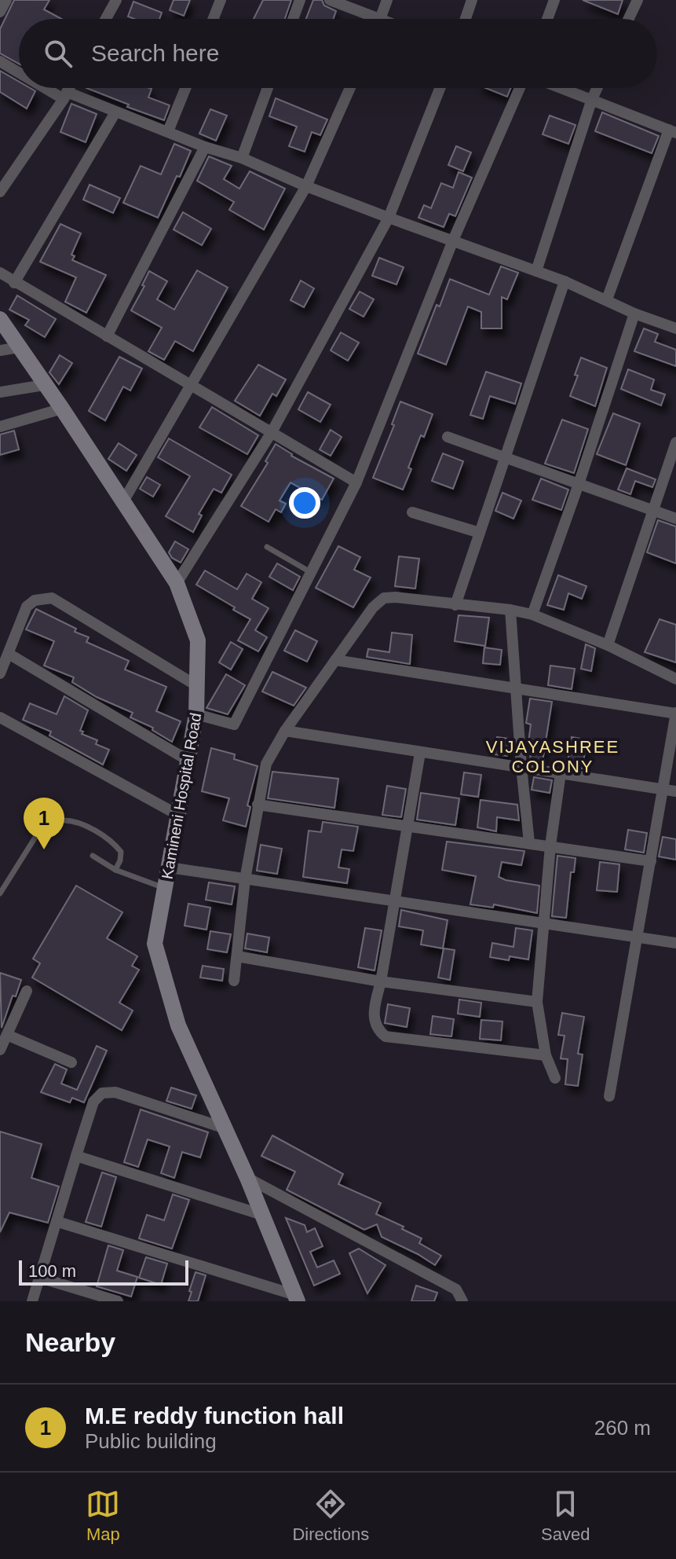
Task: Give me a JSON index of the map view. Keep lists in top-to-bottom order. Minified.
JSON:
{"streets":{"street":["Kamineni Hospital Road"]},"districts":["VIJAYASHREE COLONY"],"scale_bar":"100 m","page":{"search":"Search here","pins":"1","scale":"100 m","heading":"Nearby","list":[{"mark":"1","name":"M.E reddy function hall","note":"Public building","value":"260 m"}],"nav":["Map","Directions","Saved"]}}
